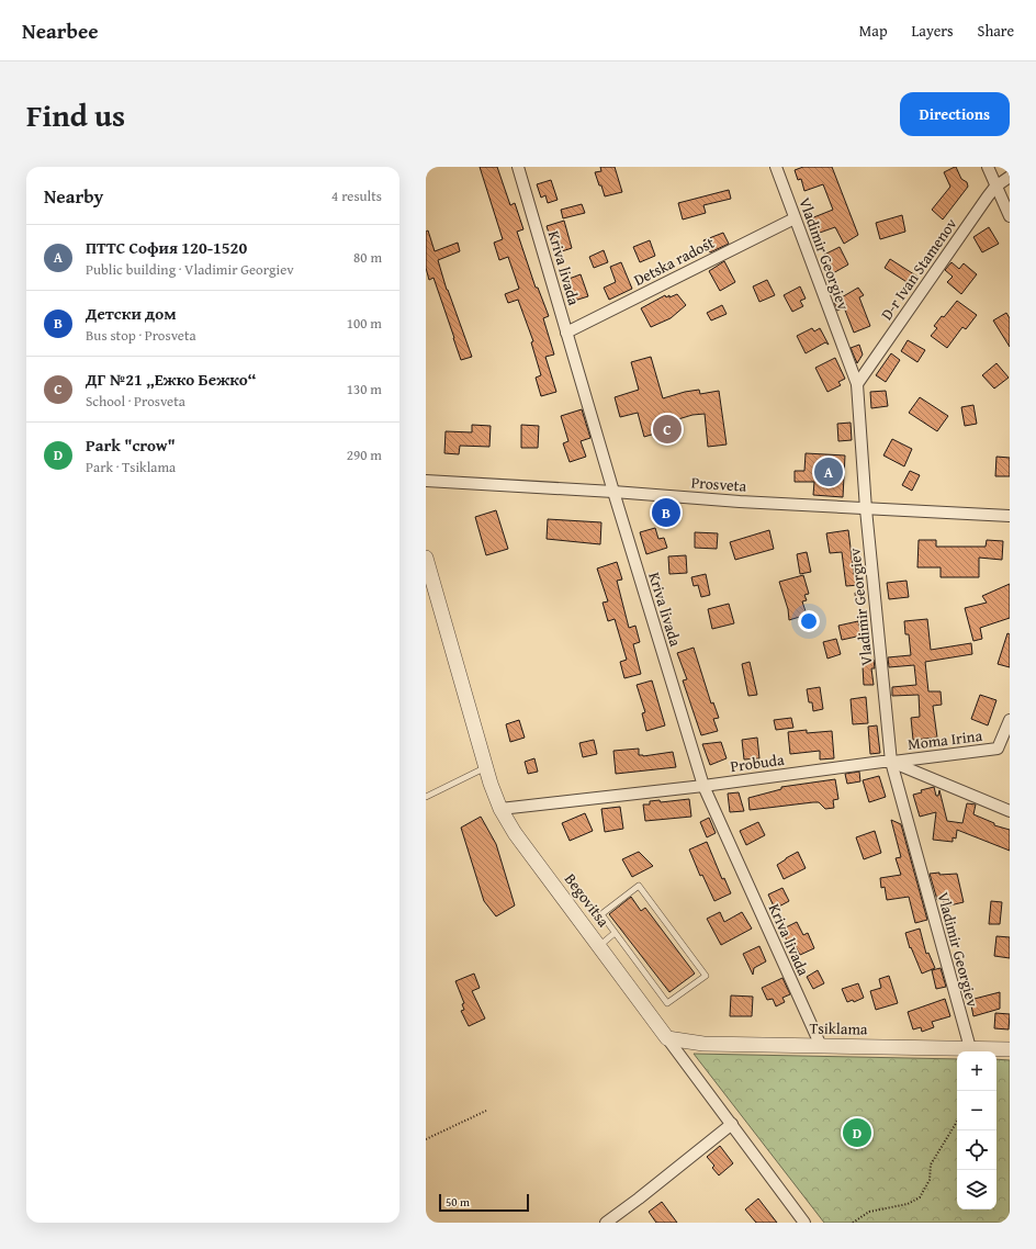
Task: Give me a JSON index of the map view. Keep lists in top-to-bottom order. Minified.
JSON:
{"streets":{"street":["Vladimir Georgiev","Detska radost","Kriva livada","D-r Ivan Stamenov","Prosveta","Moma Irina","Probuda","Begovitsa","Tsiklama"]},"crossings":[["Vladimir Georgiev","Detska radost"],["Vladimir Georgiev","D-r Ivan Stamenov"],["Vladimir Georgiev","Prosveta"],["Vladimir Georgiev","Moma Irina"],["Vladimir Georgiev","Probuda"],["Vladimir Georgiev","Tsiklama"],["Detska radost","Kriva livada"],["Kriva livada","Prosveta"],["Kriva livada","Probuda"],["Kriva livada","Tsiklama"],["Moma Irina","Probuda"],["Probuda","Begovitsa"],["Begovitsa","Tsiklama"]],"scale_bar":"50 m","page":{"header":"Nearbee","nav":["Map","Layers","Share"],"title":"Find us","buttons":"Directions","heading":["Nearby","4 results"],"list":[{"mark":"A","name":"ПТТС София 120-1520","note":"Public building · Vladimir Georgiev","value":"80 m"},{"mark":"B","name":"Детски дом","note":"Bus stop · Prosveta","value":"100 m"},{"mark":"C","name":"ДГ №21 „Ежко Бежко“","note":"School · Prosveta","value":"130 m"},{"mark":"D","name":"Park \"crow\"","note":"Park · Tsiklama","value":"290 m"}],"pins":["C","A","B","D"],"map_buttons":["+","−"],"scale":"50 m"}}
